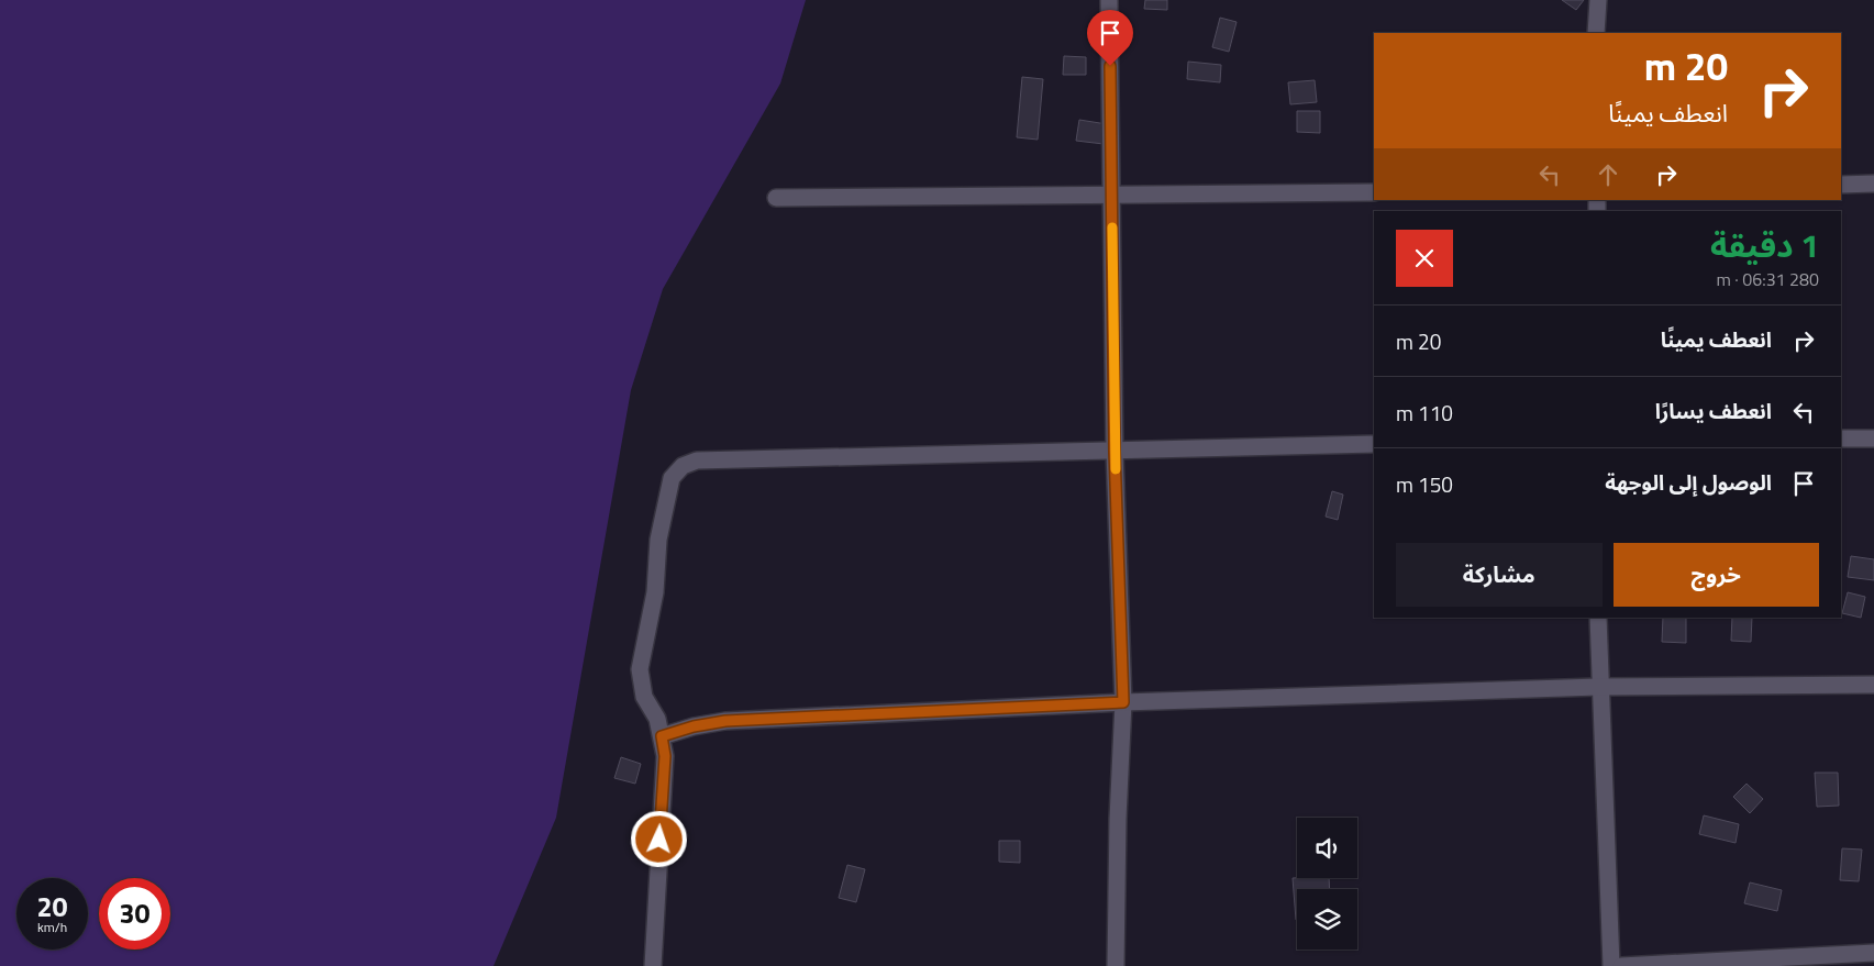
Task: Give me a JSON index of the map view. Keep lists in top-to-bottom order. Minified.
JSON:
{"page":{"turn":["20 m","انعطف يمينًا"],"heading":["1 دقيقة","280 m · 06:31"],"list":[{"name":"انعطف يمينًا","value":"20 m"},{"name":"انعطف يسارًا","value":"110 m"},{"name":"الوصول إلى الوجهة","value":"150 m"}],"buttons":["خروج","مشاركة"],"speed":"20 km/h","limit":"30"}}
